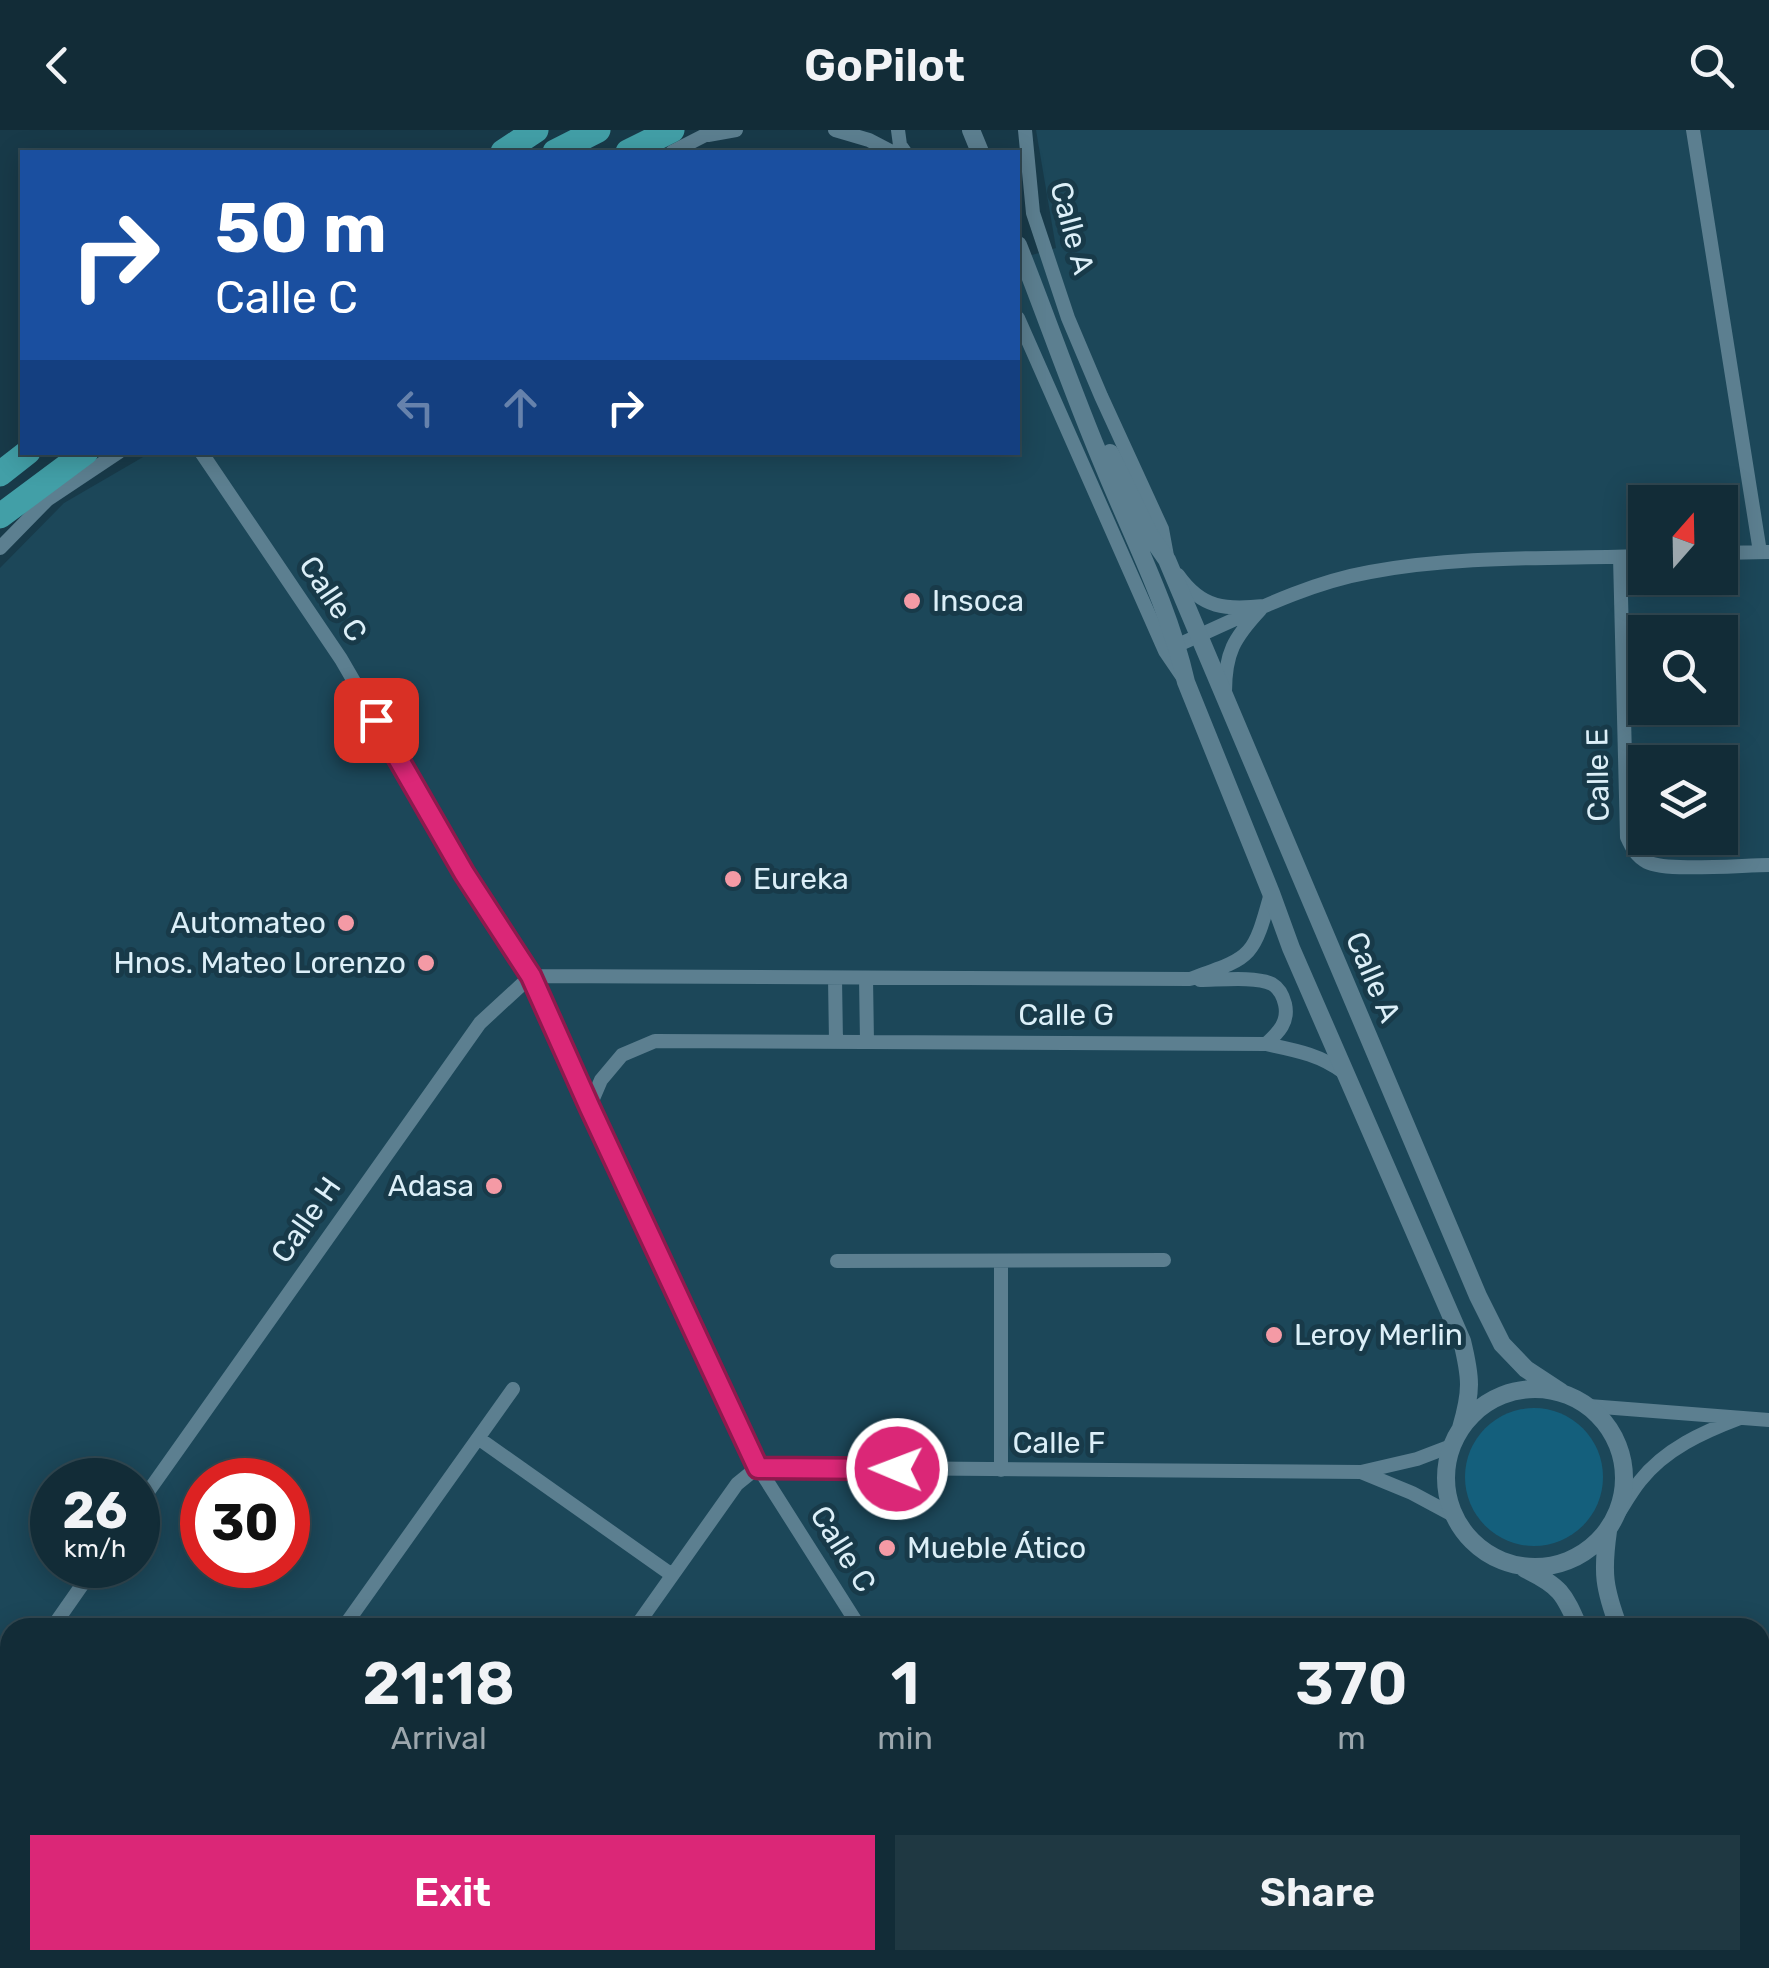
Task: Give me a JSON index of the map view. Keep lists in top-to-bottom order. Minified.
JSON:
{"streets":{"street":["Calle A","Calle C","Calle E","Calle G","Calle H","Calle F"]},"crossings":[["Calle A","Calle G"],["Calle A","Calle F"],["Calle C","Calle G"],["Calle C","Calle H"],["Calle C","Calle F"],["Calle G","Calle H"]],"places":["Insoca","Eureka","Automateo","Hnos. Mateo Lorenzo","Adasa","Leroy Merlin","Mueble Ático"],"north":"top","page":{"header":"GoPilot","turn":["50 m","Calle C"],"speed":"26 km/h","limit":"30","eta":["21:18","Arrival","1","min","370","m"],"buttons":["Exit","Share"]}}
